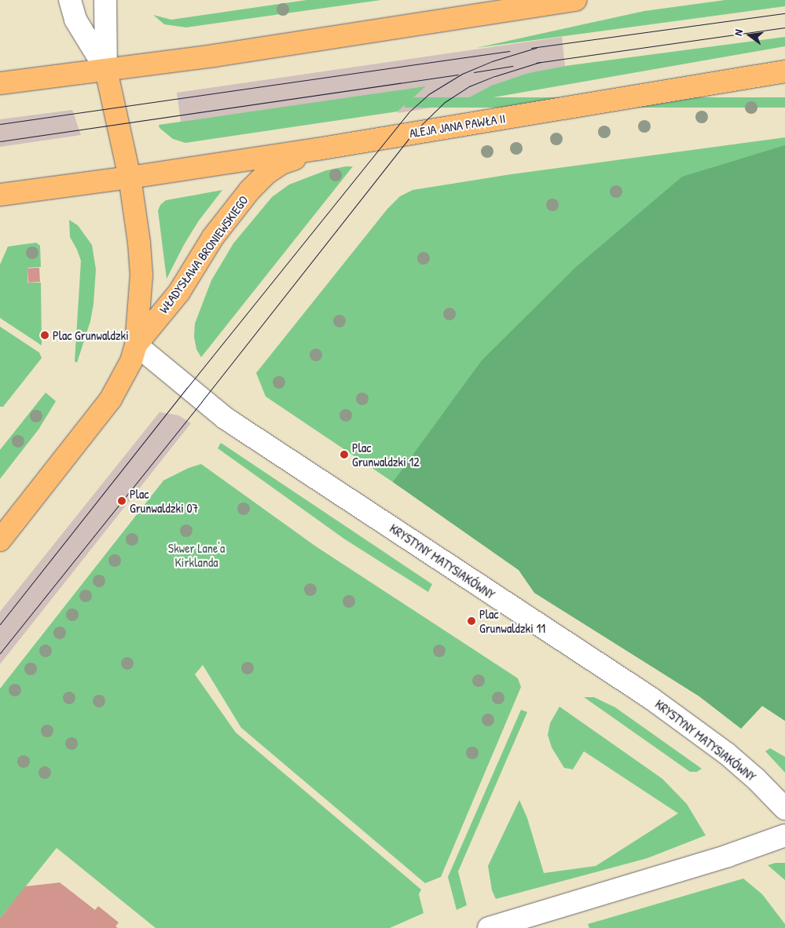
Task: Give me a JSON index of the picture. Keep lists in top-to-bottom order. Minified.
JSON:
{"streets":{"main road":["ALEJA JANA PAWŁA II","WŁADYSŁAWA BRONIEWSKIEGO"],"street":["KRYSTYNY MATYSIAKÓWNY"]},"crossings":[["ALEJA JANA PAWŁA II","WŁADYSŁAWA BRONIEWSKIEGO"],["WŁADYSŁAWA BRONIEWSKIEGO","KRYSTYNY MATYSIAKÓWNY"]],"parks":["Skwer Lane'a Kirklanda"],"places":["Plac Grunwaldzki","Plac Grunwaldzki 12","Plac Grunwaldzki 07","Plac Grunwaldzki 11"],"north":"left"}
